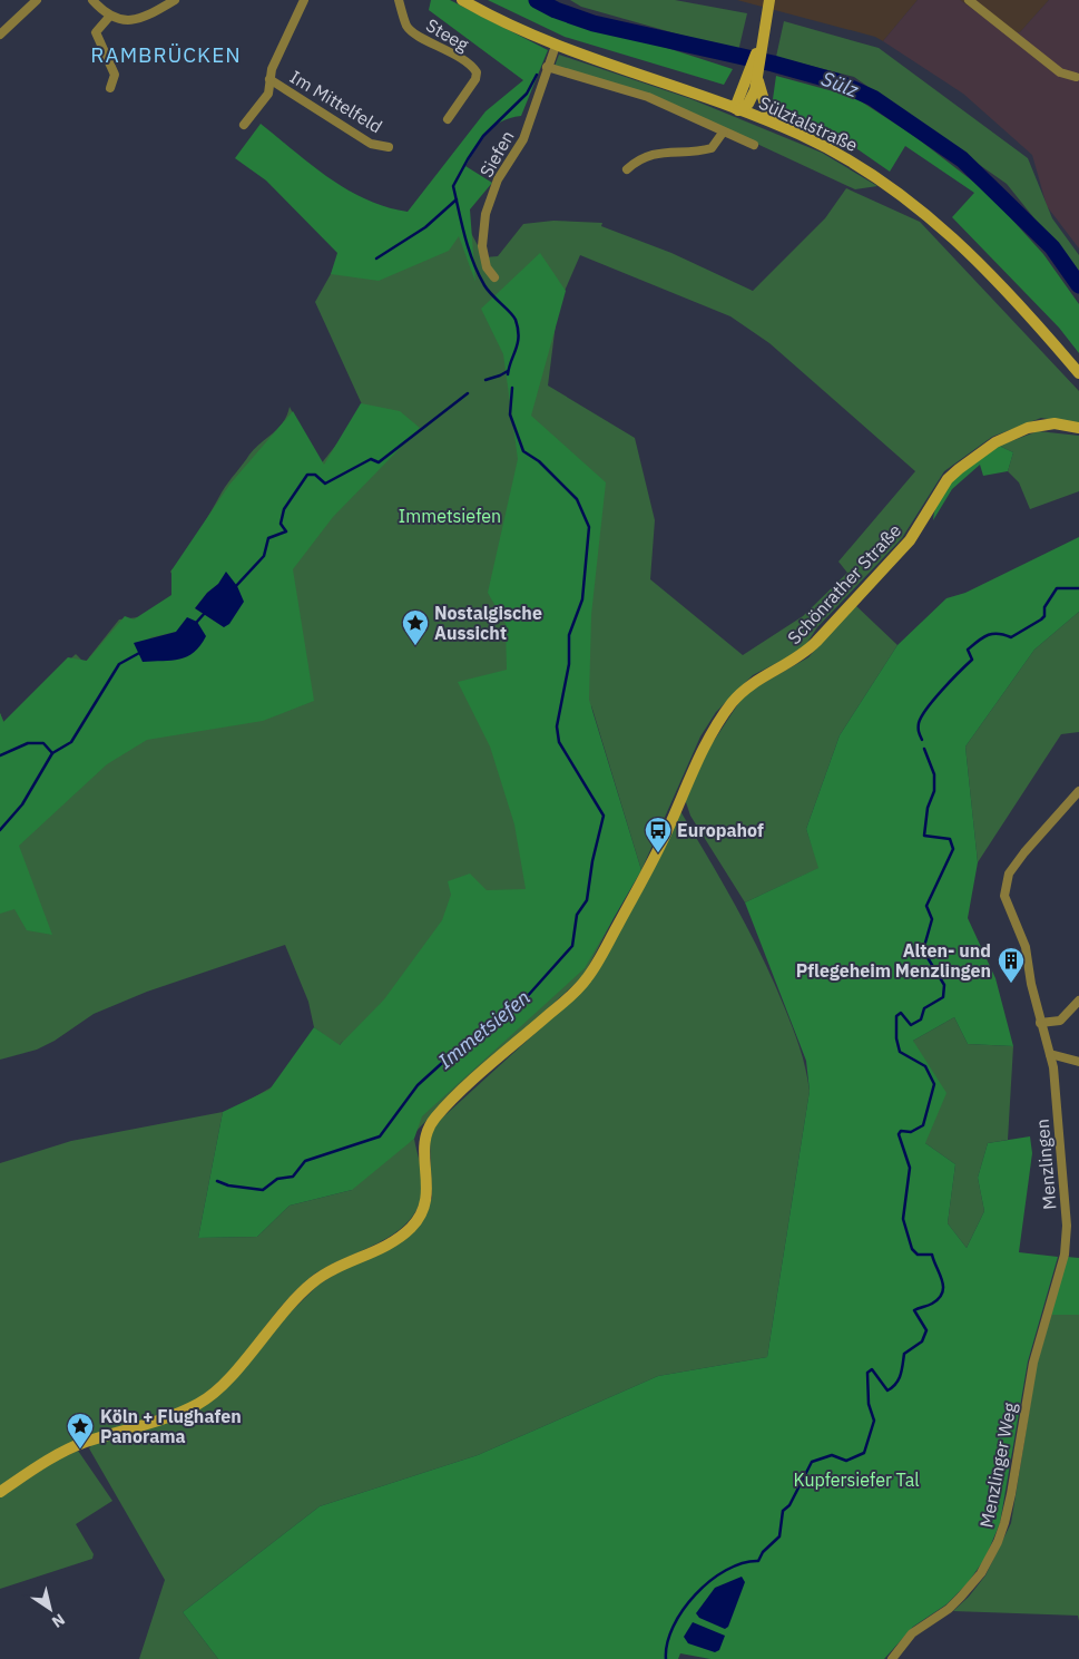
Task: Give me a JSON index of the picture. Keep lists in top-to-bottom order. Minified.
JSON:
{"streets":{"street":["Steeg","Im Mittelfeld","Sülztalstraße","Siefen","Schönrather Straße","Menzlingen","Menzlinger Weg"]},"crossings":[["Sülztalstraße","Siefen"],["Menzlingen","Menzlinger Weg"]],"districts":["RAMBRÜCKEN"],"water":["Sülz","Immetsiefen"],"parks":["Immetsiefen","Kupfersiefer Tal"],"places":{"place":["Nostalgische Aussicht","Köln + Flughafen Panorama"],"bus stop":["Europahof"],"building":["Alten- und Pflegeheim Menzlingen"]},"north":"bottom right"}
